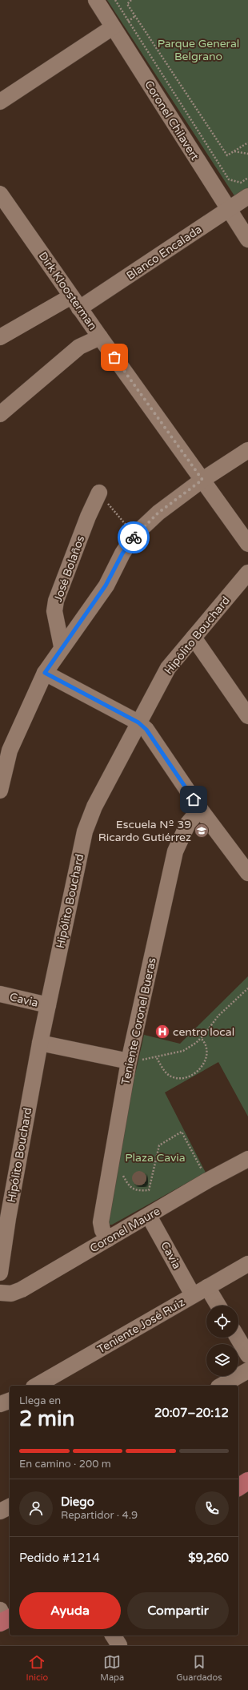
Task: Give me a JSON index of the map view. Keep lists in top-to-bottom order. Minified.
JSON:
{"streets":{"street":["Coronel Chilavert","Blanco Encalada","Dirk Kloosterman","José Bolaños","Hipólito Bouchard","Cavia","Teniente Coronel Bueras","Coronel Maure","Teniente José Ruiz"]},"crossings":[["Coronel Chilavert","Blanco Encalada"],["Blanco Encalada","Dirk Kloosterman"],["Hipólito Bouchard","Cavia"],["Cavia","Coronel Maure"],["Cavia","Teniente José Ruiz"],["Teniente Coronel Bueras","Coronel Maure"]],"parks":["Parque General Belgrano","Plaza Cavia"],"places":{"school or university":["Escuela Nº 39 Ricardo Gutiérrez"],"hospital":["centro local"]},"page":{"heading":["2 min","Llega en","20:07–20:12"],"panel":["Diego","Repartidor · 4.9","Pedido #1214","$9,260"],"bar":"En camino · 200 m","buttons":["Ayuda","Compartir"],"tabs":["Inicio","Mapa","Guardados"]}}
